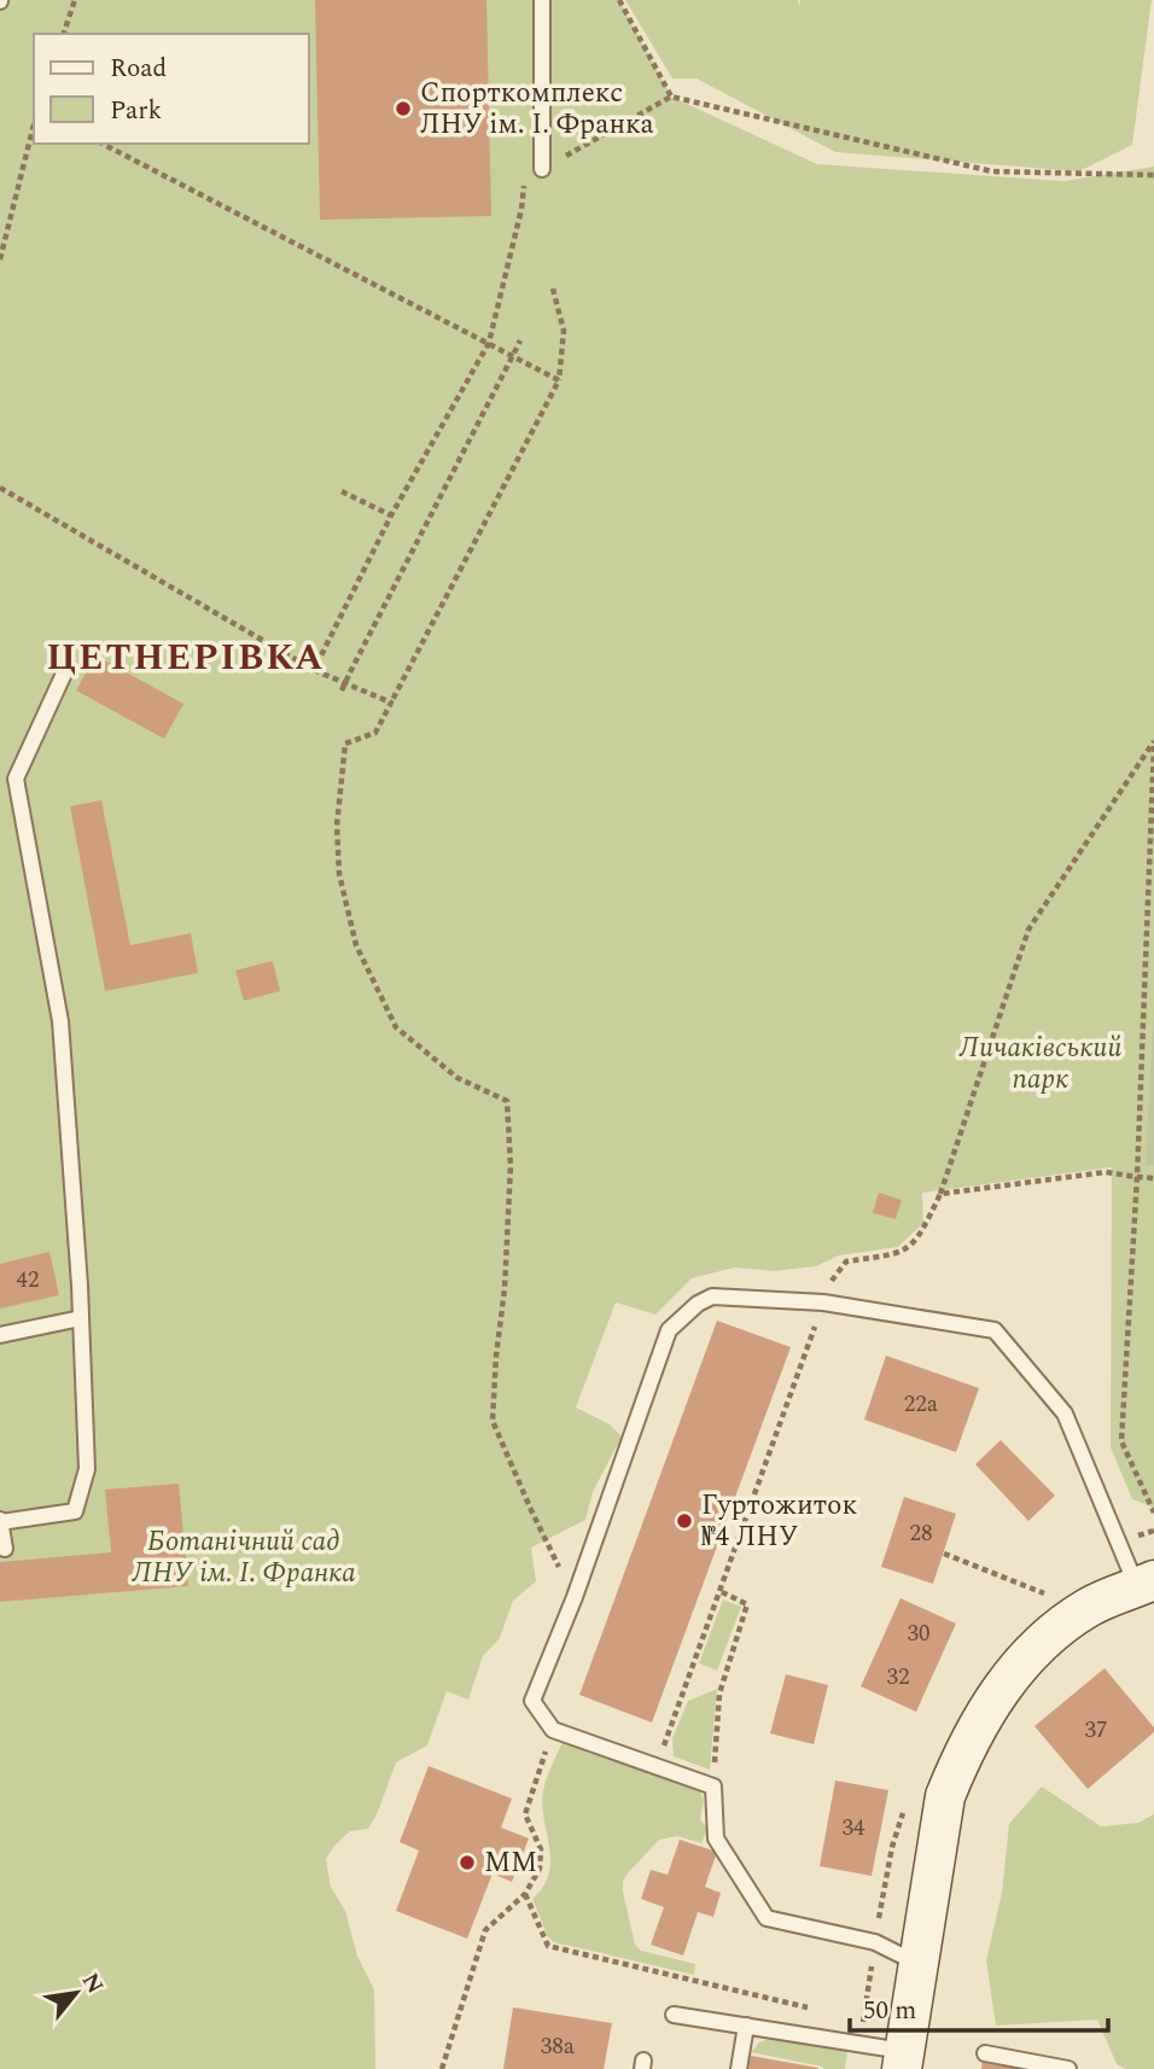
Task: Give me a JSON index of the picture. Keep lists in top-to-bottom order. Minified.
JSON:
{"districts":["ЦЕТНЕРІВКА"],"parks":["Личаківський парк","Ботанічний сад ЛНУ ім. І. Франка"],"places":["Спорткомплекс ЛНУ ім. І. Франка","Гуртожиток №4 ЛНУ","MM"],"house_numbers":["42","22а","28","30","32","37","34","38а"],"legend":["Road","Park"],"scale_bar":"50 m","north":"top right"}
